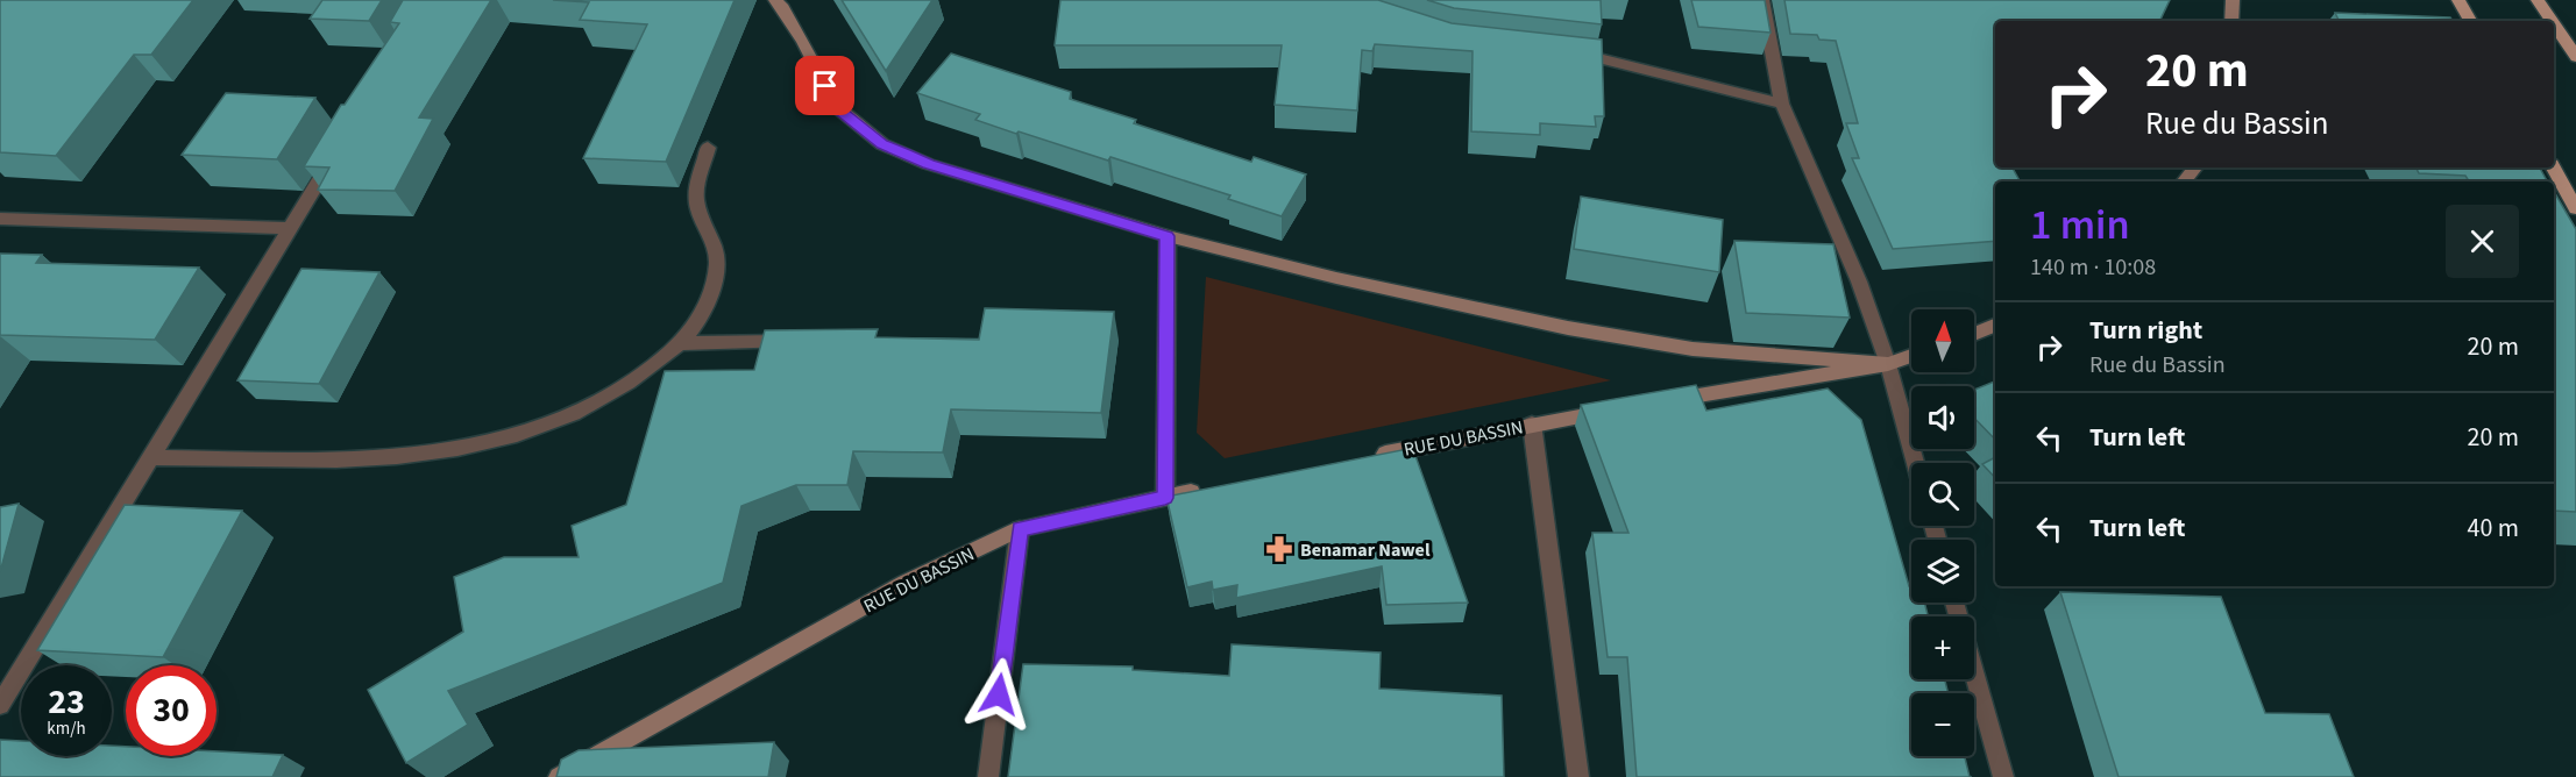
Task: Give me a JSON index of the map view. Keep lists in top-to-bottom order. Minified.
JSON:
{"streets":{"main road":["RUE DU BASSIN"]},"places":{"pharmacy":["Benamar Nawel"]},"north":"top","page":{"turn":["20 m","Rue du Bassin"],"heading":["1 min","140 m · 10:08"],"list":[{"name":"Turn right","note":"Rue du Bassin","value":"20 m"},{"name":"Turn left","value":"20 m"},{"name":"Turn left","value":"40 m"}],"map_buttons":["+","−"],"speed":"23 km/h","limit":"30"}}
